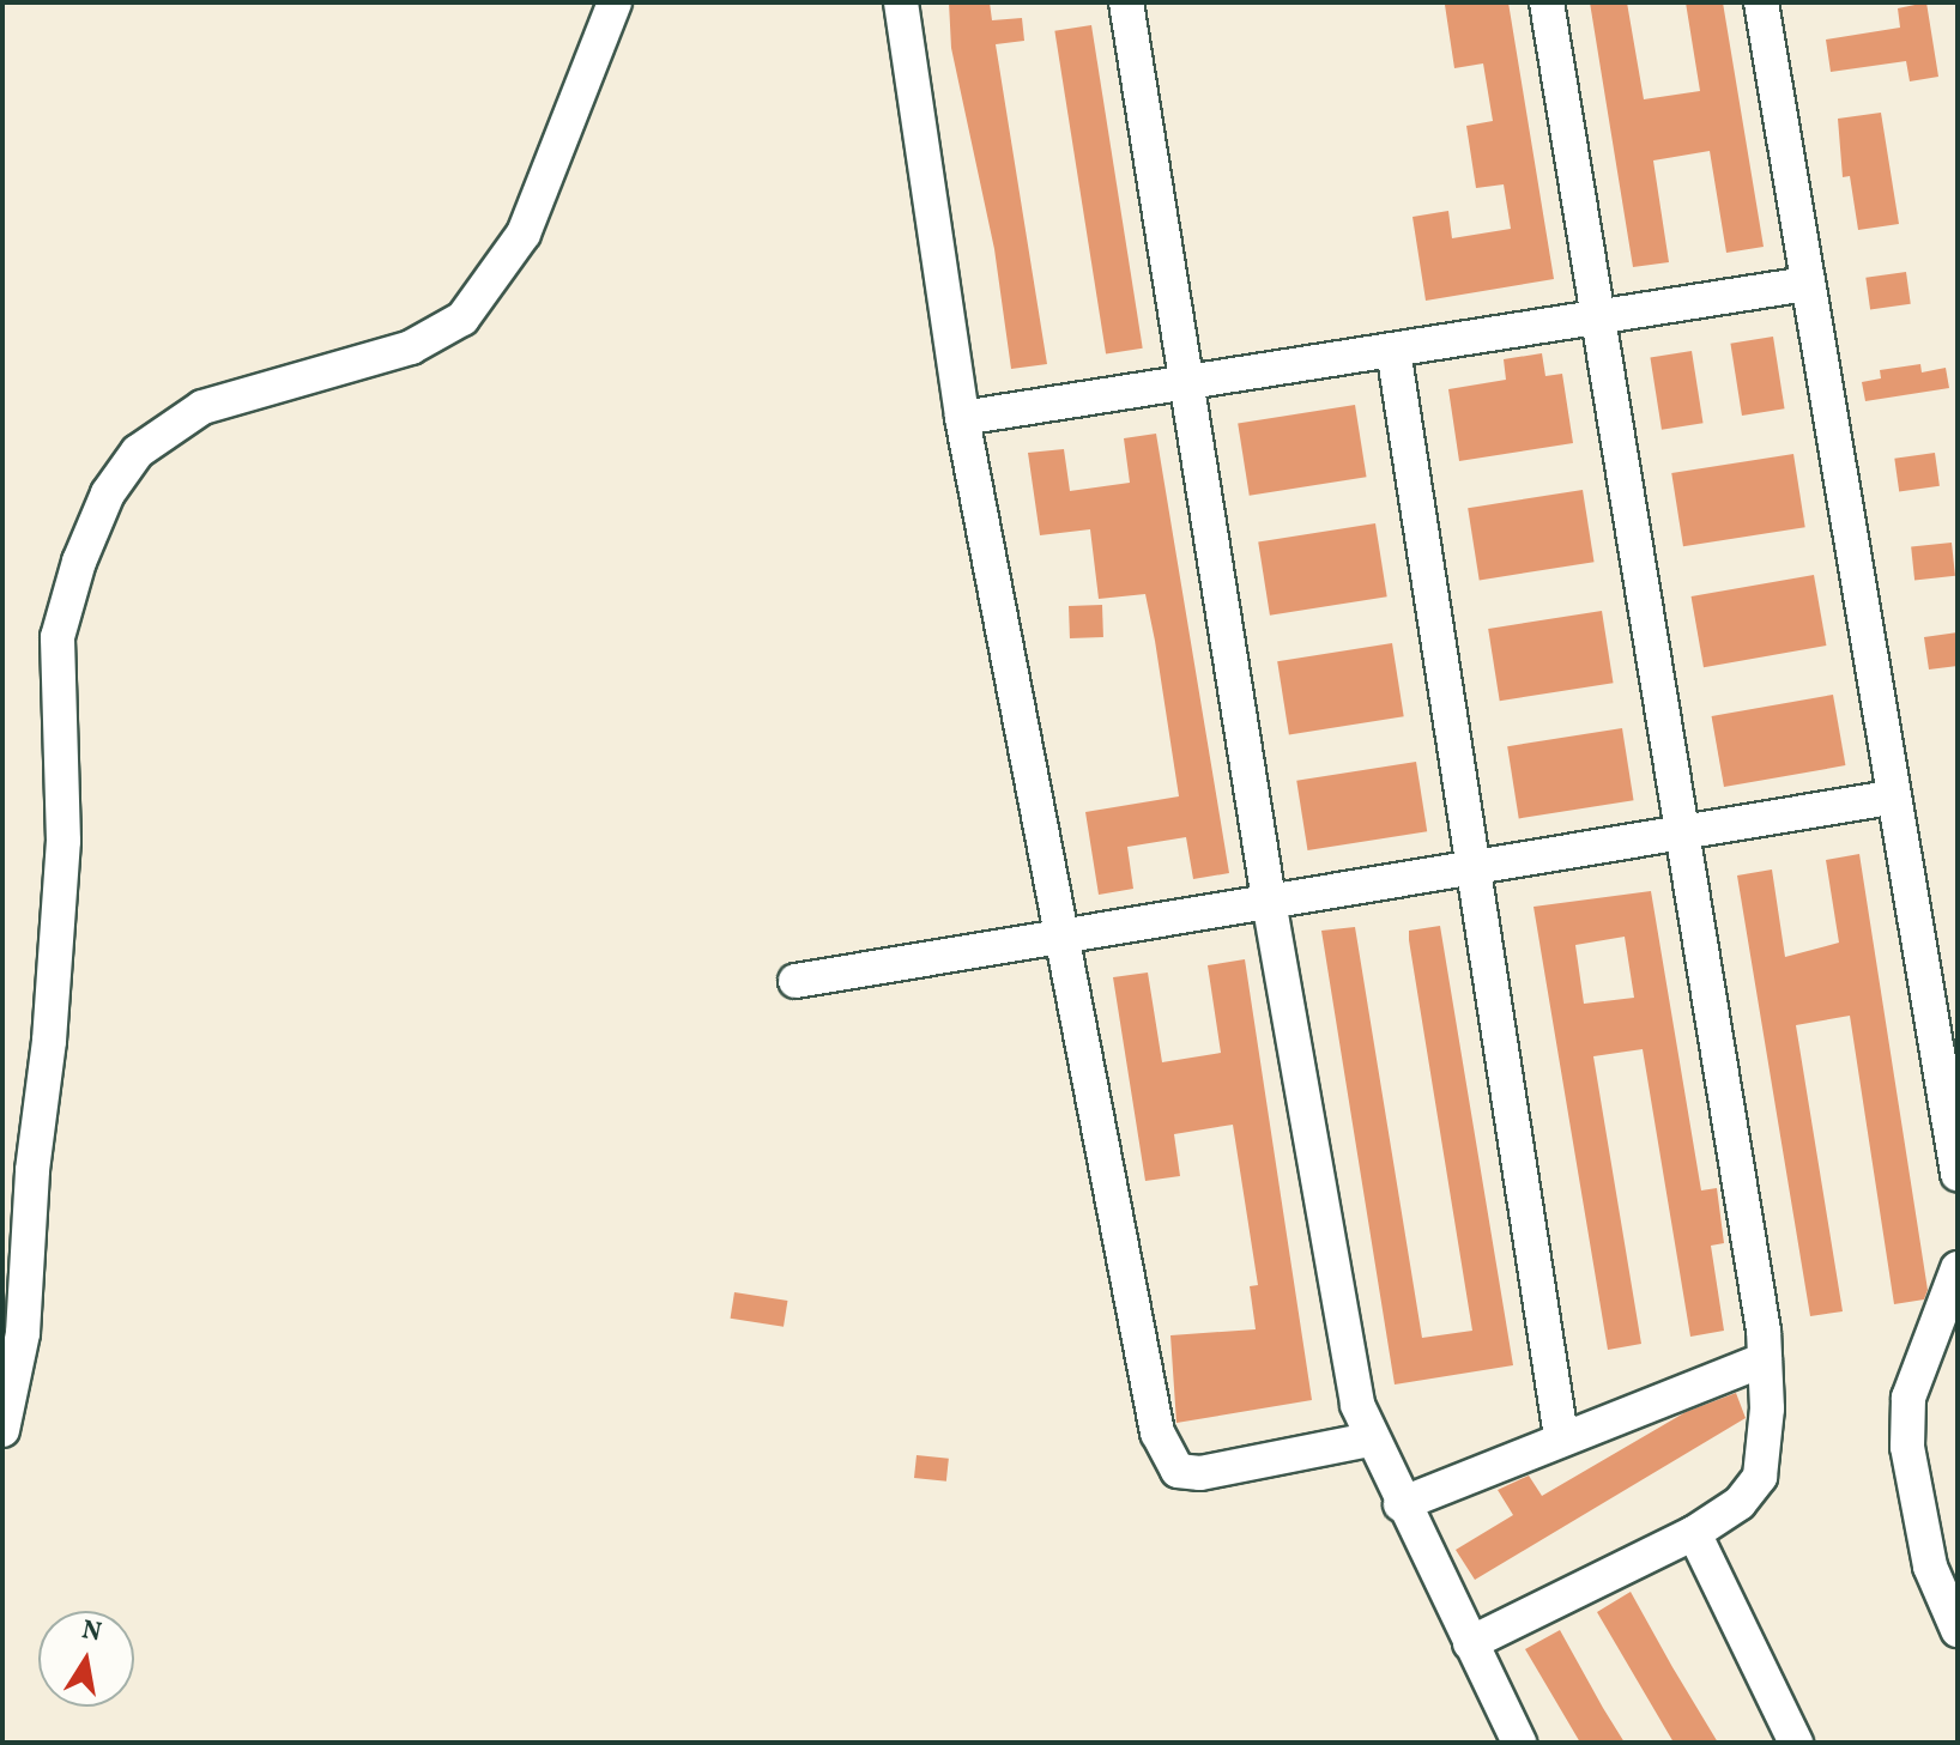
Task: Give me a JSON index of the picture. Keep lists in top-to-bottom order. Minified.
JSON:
{"north":"top"}
